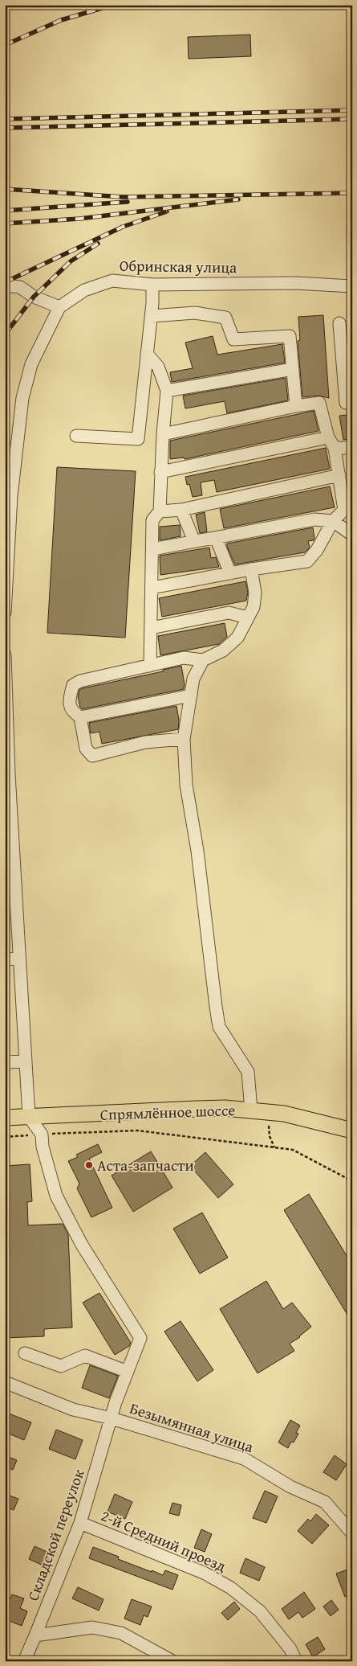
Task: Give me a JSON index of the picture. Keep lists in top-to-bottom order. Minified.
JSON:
{"streets":{"main road":["Спрямлённое шоссе"],"street":["Обринская улица","Безымянная улица","Складской переулок","2-й Средний проезд"]},"crossings":[["Безымянная улица","Складской переулок"],["Складской переулок","2-й Средний проезд"]],"places":["Аста-запчасти"]}
